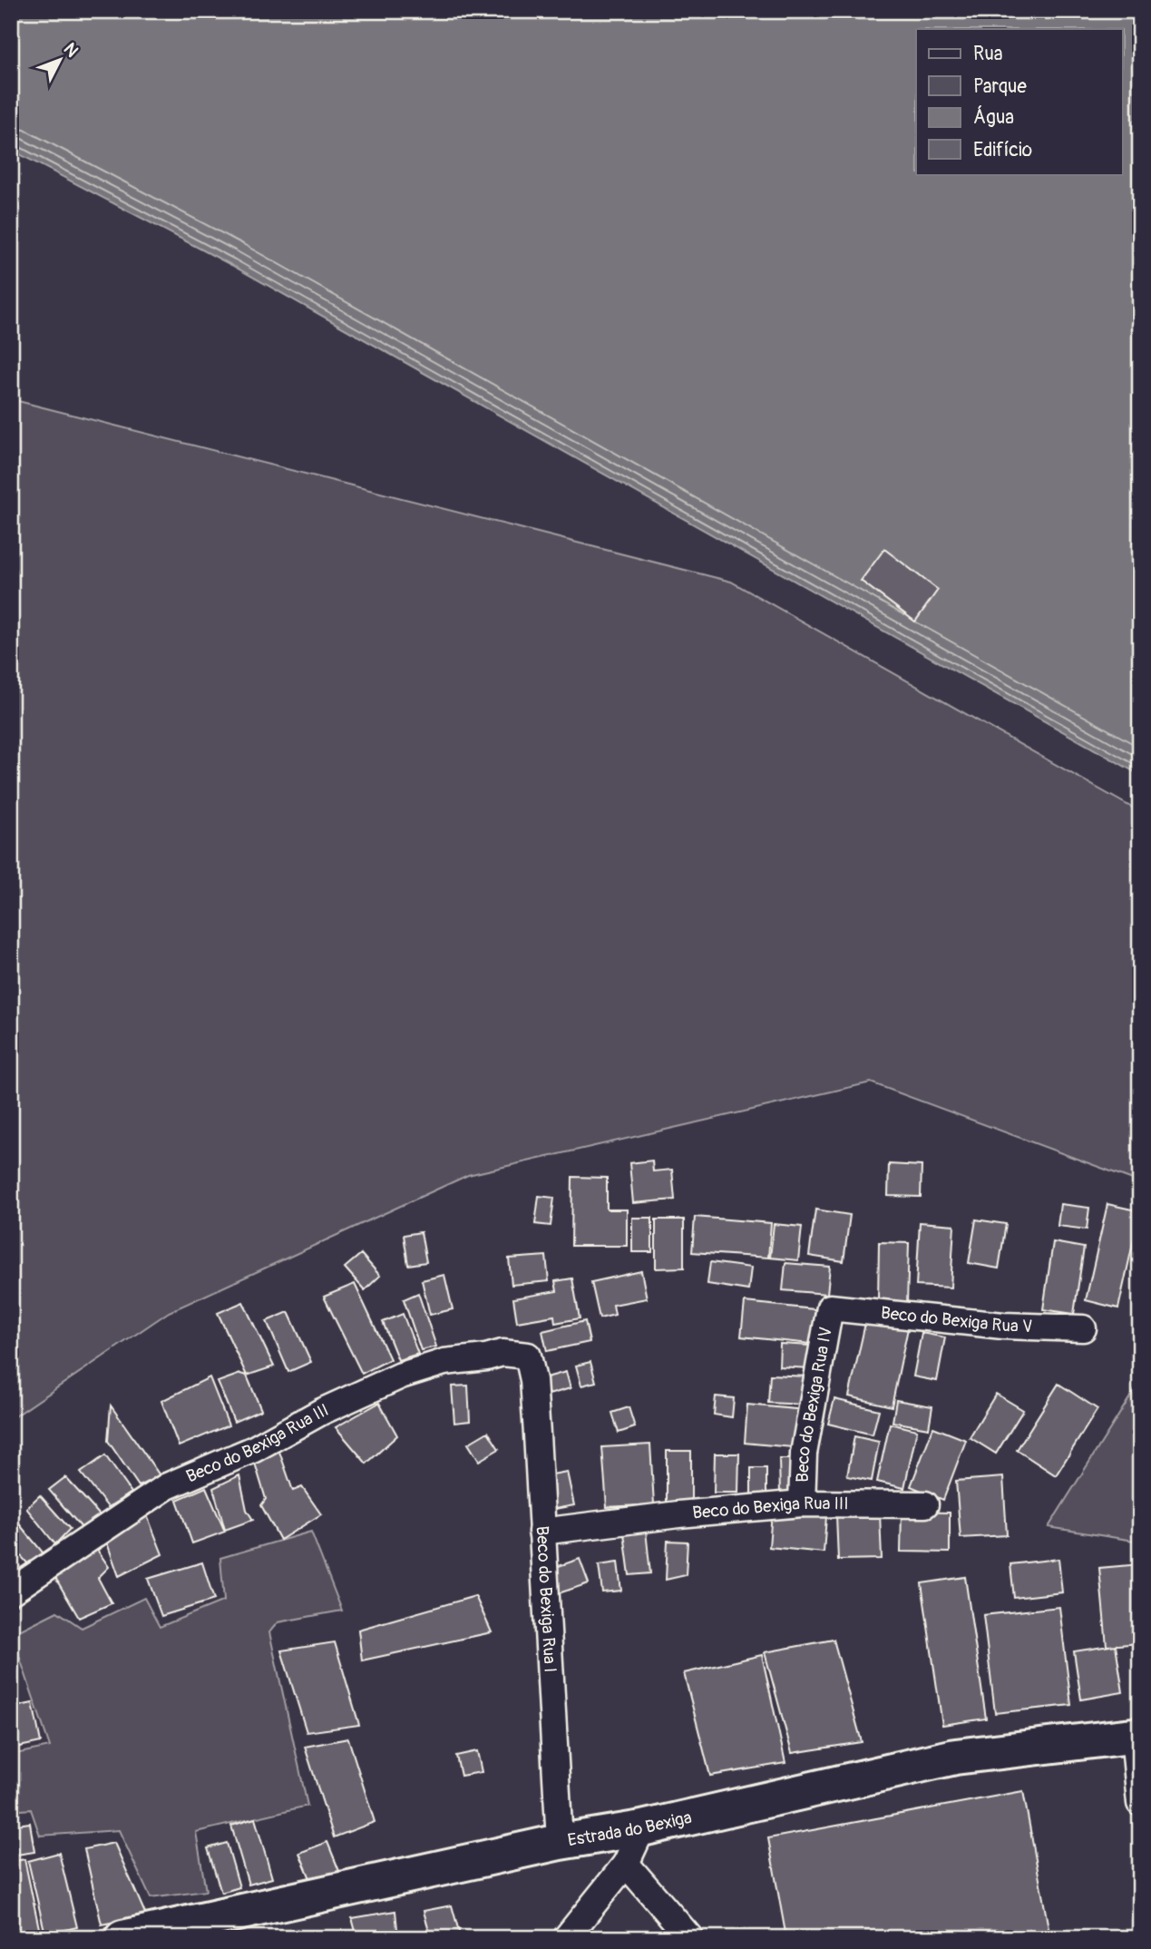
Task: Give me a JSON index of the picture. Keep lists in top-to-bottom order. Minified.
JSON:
{"streets":{"street":["Beco do Bexiga Rua V","Beco do Bexiga Rua IV","Beco do Bexiga Rua III","Beco do Bexiga Rua I","Estrada do Bexiga"]},"crossings":[["Beco do Bexiga Rua V","Beco do Bexiga Rua IV"],["Beco do Bexiga Rua IV","Beco do Bexiga Rua III"],["Beco do Bexiga Rua III","Beco do Bexiga Rua I"],["Beco do Bexiga Rua I","Estrada do Bexiga"]],"legend":["Rua","Parque","Água","Edifício"],"north":"top right"}
